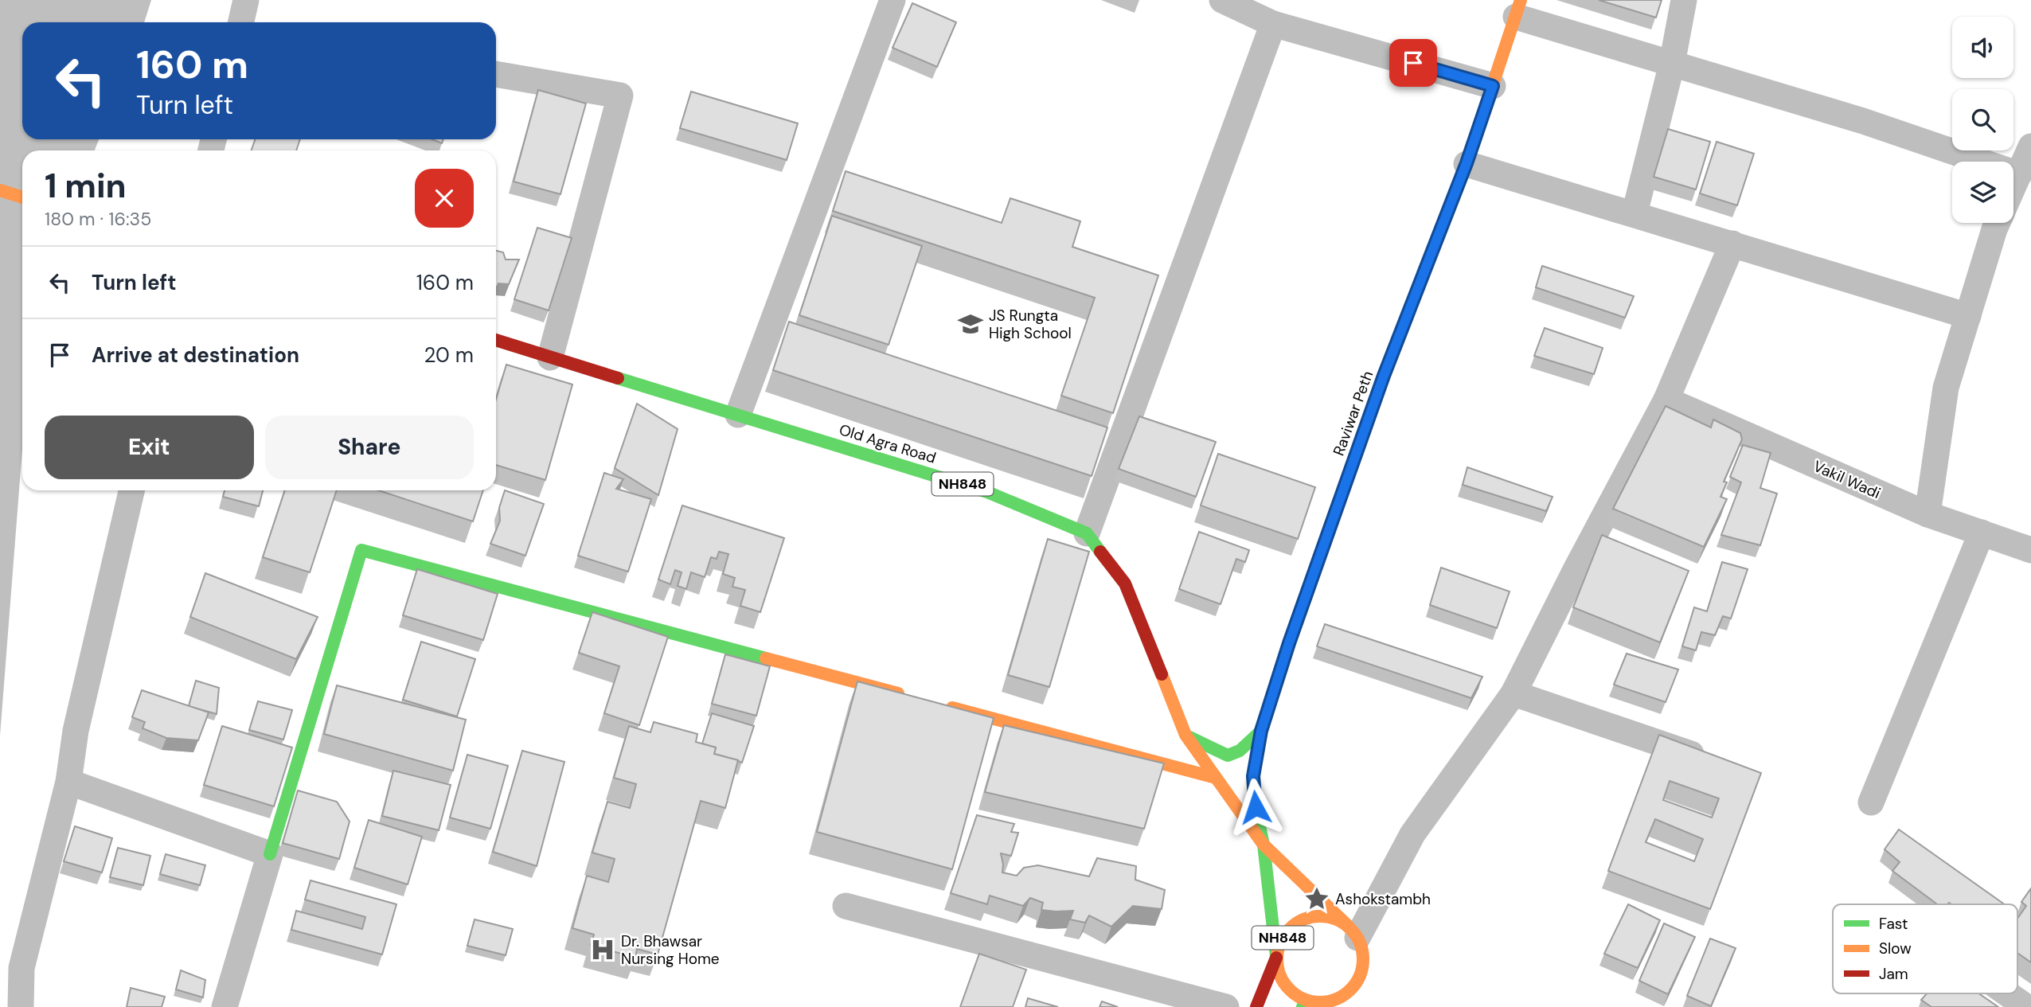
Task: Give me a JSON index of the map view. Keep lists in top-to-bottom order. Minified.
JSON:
{"streets":{"main road":["Raviwar Peth","Old Agra Road","NH848"],"street":["Vakil Wadi"]},"crossings":[["Raviwar Peth","NH848"],["Old Agra Road","NH848"]],"places":{"school or university":["JS Rungta High School"],"place":["Ashokstambh"],"hospital":["Dr. Bhawsar Nursing Home"]},"legend":["Fast","Slow","Jam"],"page":{"turn":["160 m","Turn left"],"heading":["1 min","180 m · 16:35"],"list":[{"name":"Turn left","value":"160 m"},{"name":"Arrive at destination","value":"20 m"}],"buttons":["Exit","Share"]}}
